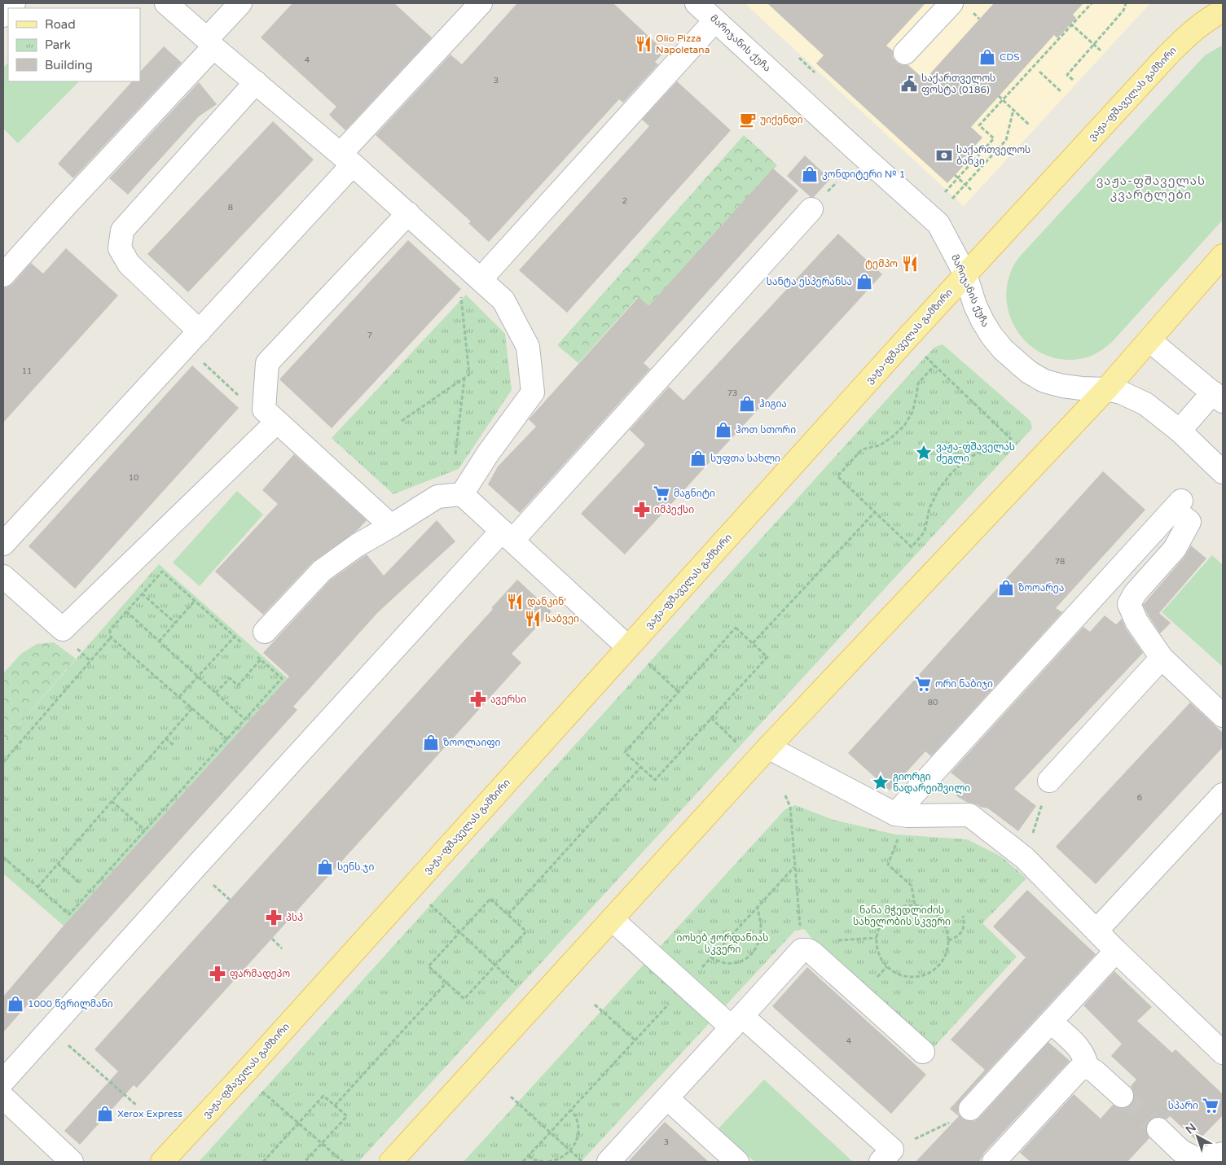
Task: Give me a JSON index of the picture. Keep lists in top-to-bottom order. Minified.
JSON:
{"streets":{"main road":["ვაჟა-ფშაველას გამზირი"],"street":["მარიჯანის ქუჩა"]},"crossings":[["მარიჯანის ქუჩა","ვაჟა-ფშაველას გამზირი"]],"districts":["ვაჟა-ფშაველას კვარტლები"],"parks":["ნანა მჭედლიძის სახელობის სკვერი","იოსებ ჟორდანიას სკვერი"],"places":{"restaurant":["Olio Pizza Napoletana","ტემპო","დანკინ'","საბვეი"],"shop":["CDS","კონდიტერი № 1","სანტა ესპერანსა","ჰიგია","ჰოთ სთორი","სუფთა სახლი","ზოოარეა","ზოოლაიფი","სენს.ჯი","1000 წვრილმანი","Xerox Express"],"public building":["საქართველოს ფოსტა (0186)"],"cafe":["უიქენდი"],"bank":["საქართველოს ბანკი"],"place":["ვაჟა-ფშაველას ძეგლი","გიორგი ნადარეიშვილი"],"supermarket":["მაგნიტი","ორი ნაბიჯი","სპარი"],"pharmacy":["იმპექსი","ავერსი","პსპ","ფარმადეპო"]},"house_numbers":["4","3","2","8","7","11","73","10","78","80","6","4","3"],"legend":["Road","Park","Building"],"north":"top left"}
